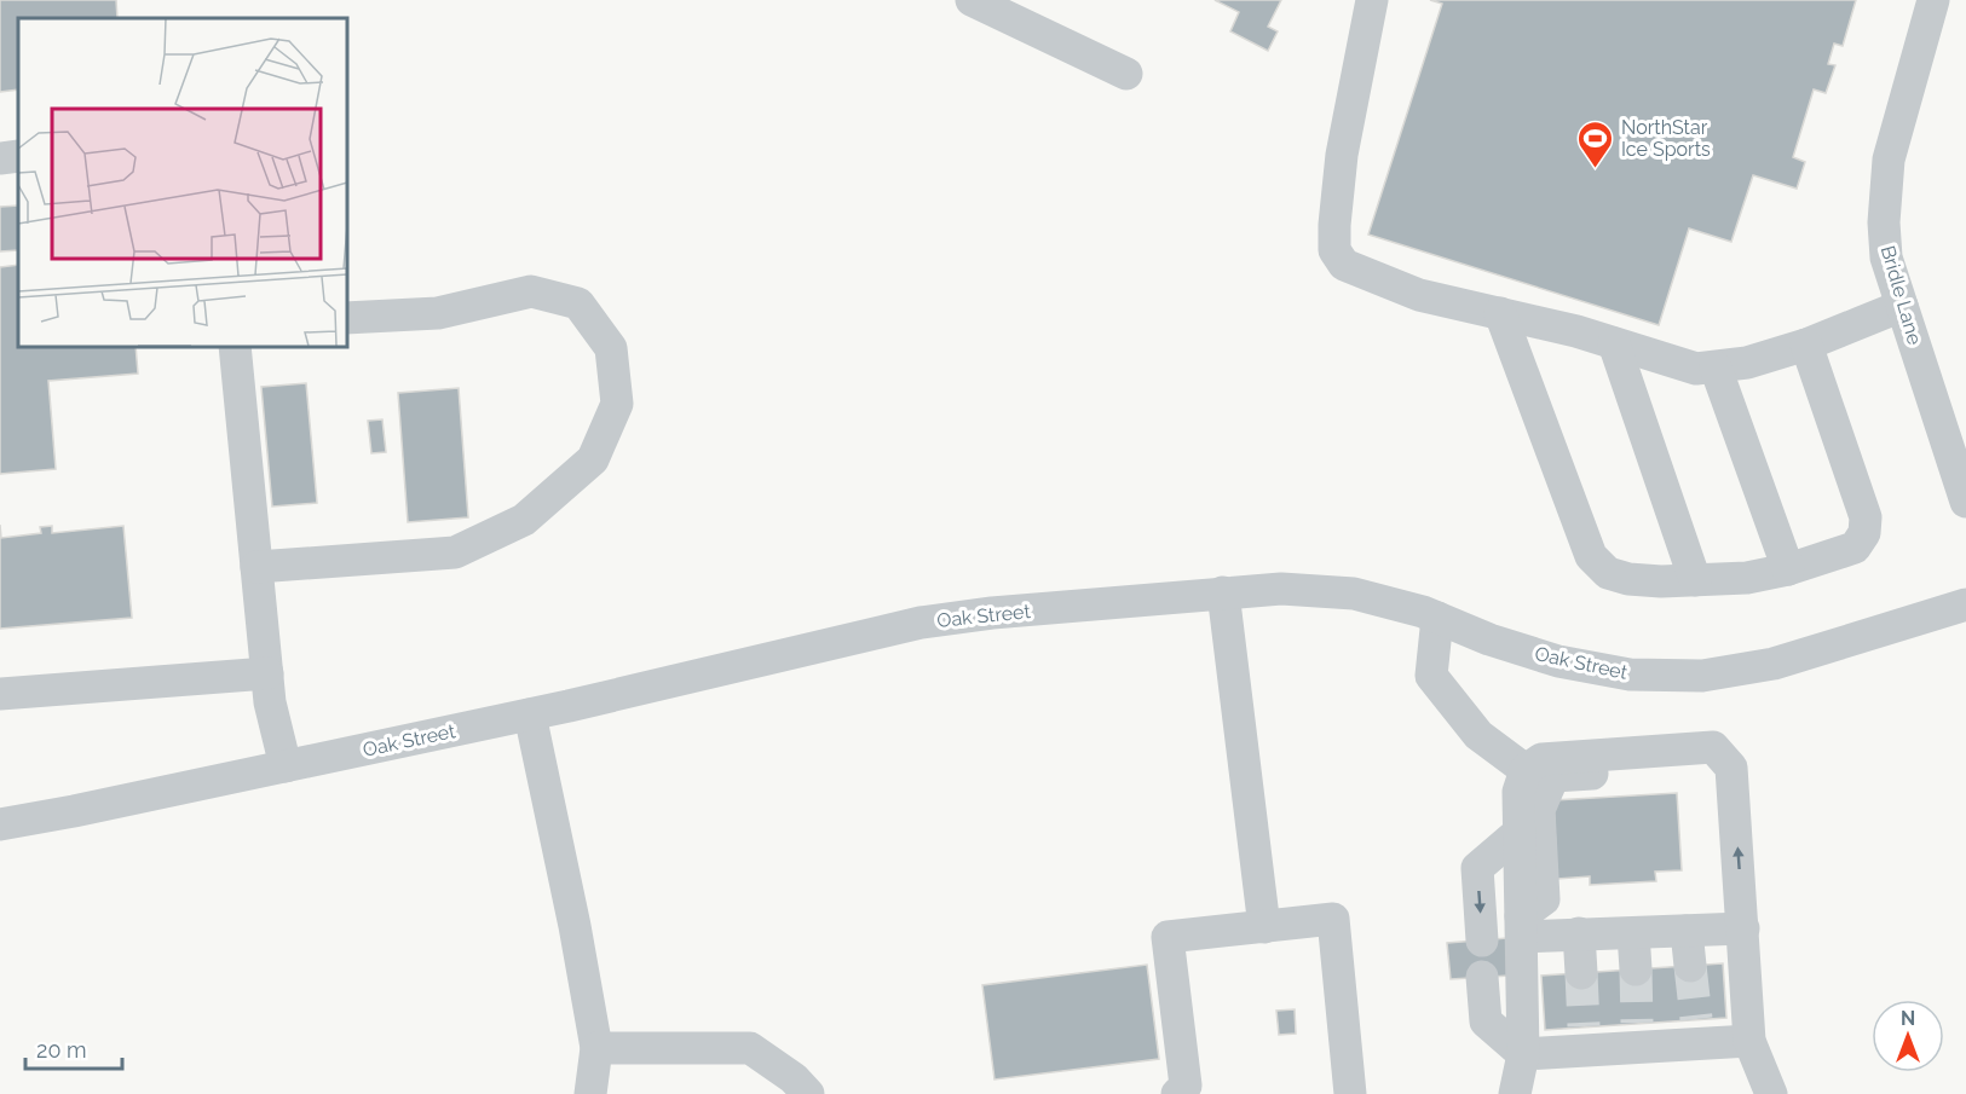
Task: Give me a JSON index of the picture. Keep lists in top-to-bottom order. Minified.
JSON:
{"streets":{"street":["Bridle Lane","Oak Street"]},"places":{"sports":["NorthStar Ice Sports"]},"scale_bar":"20 m","north":"top"}
